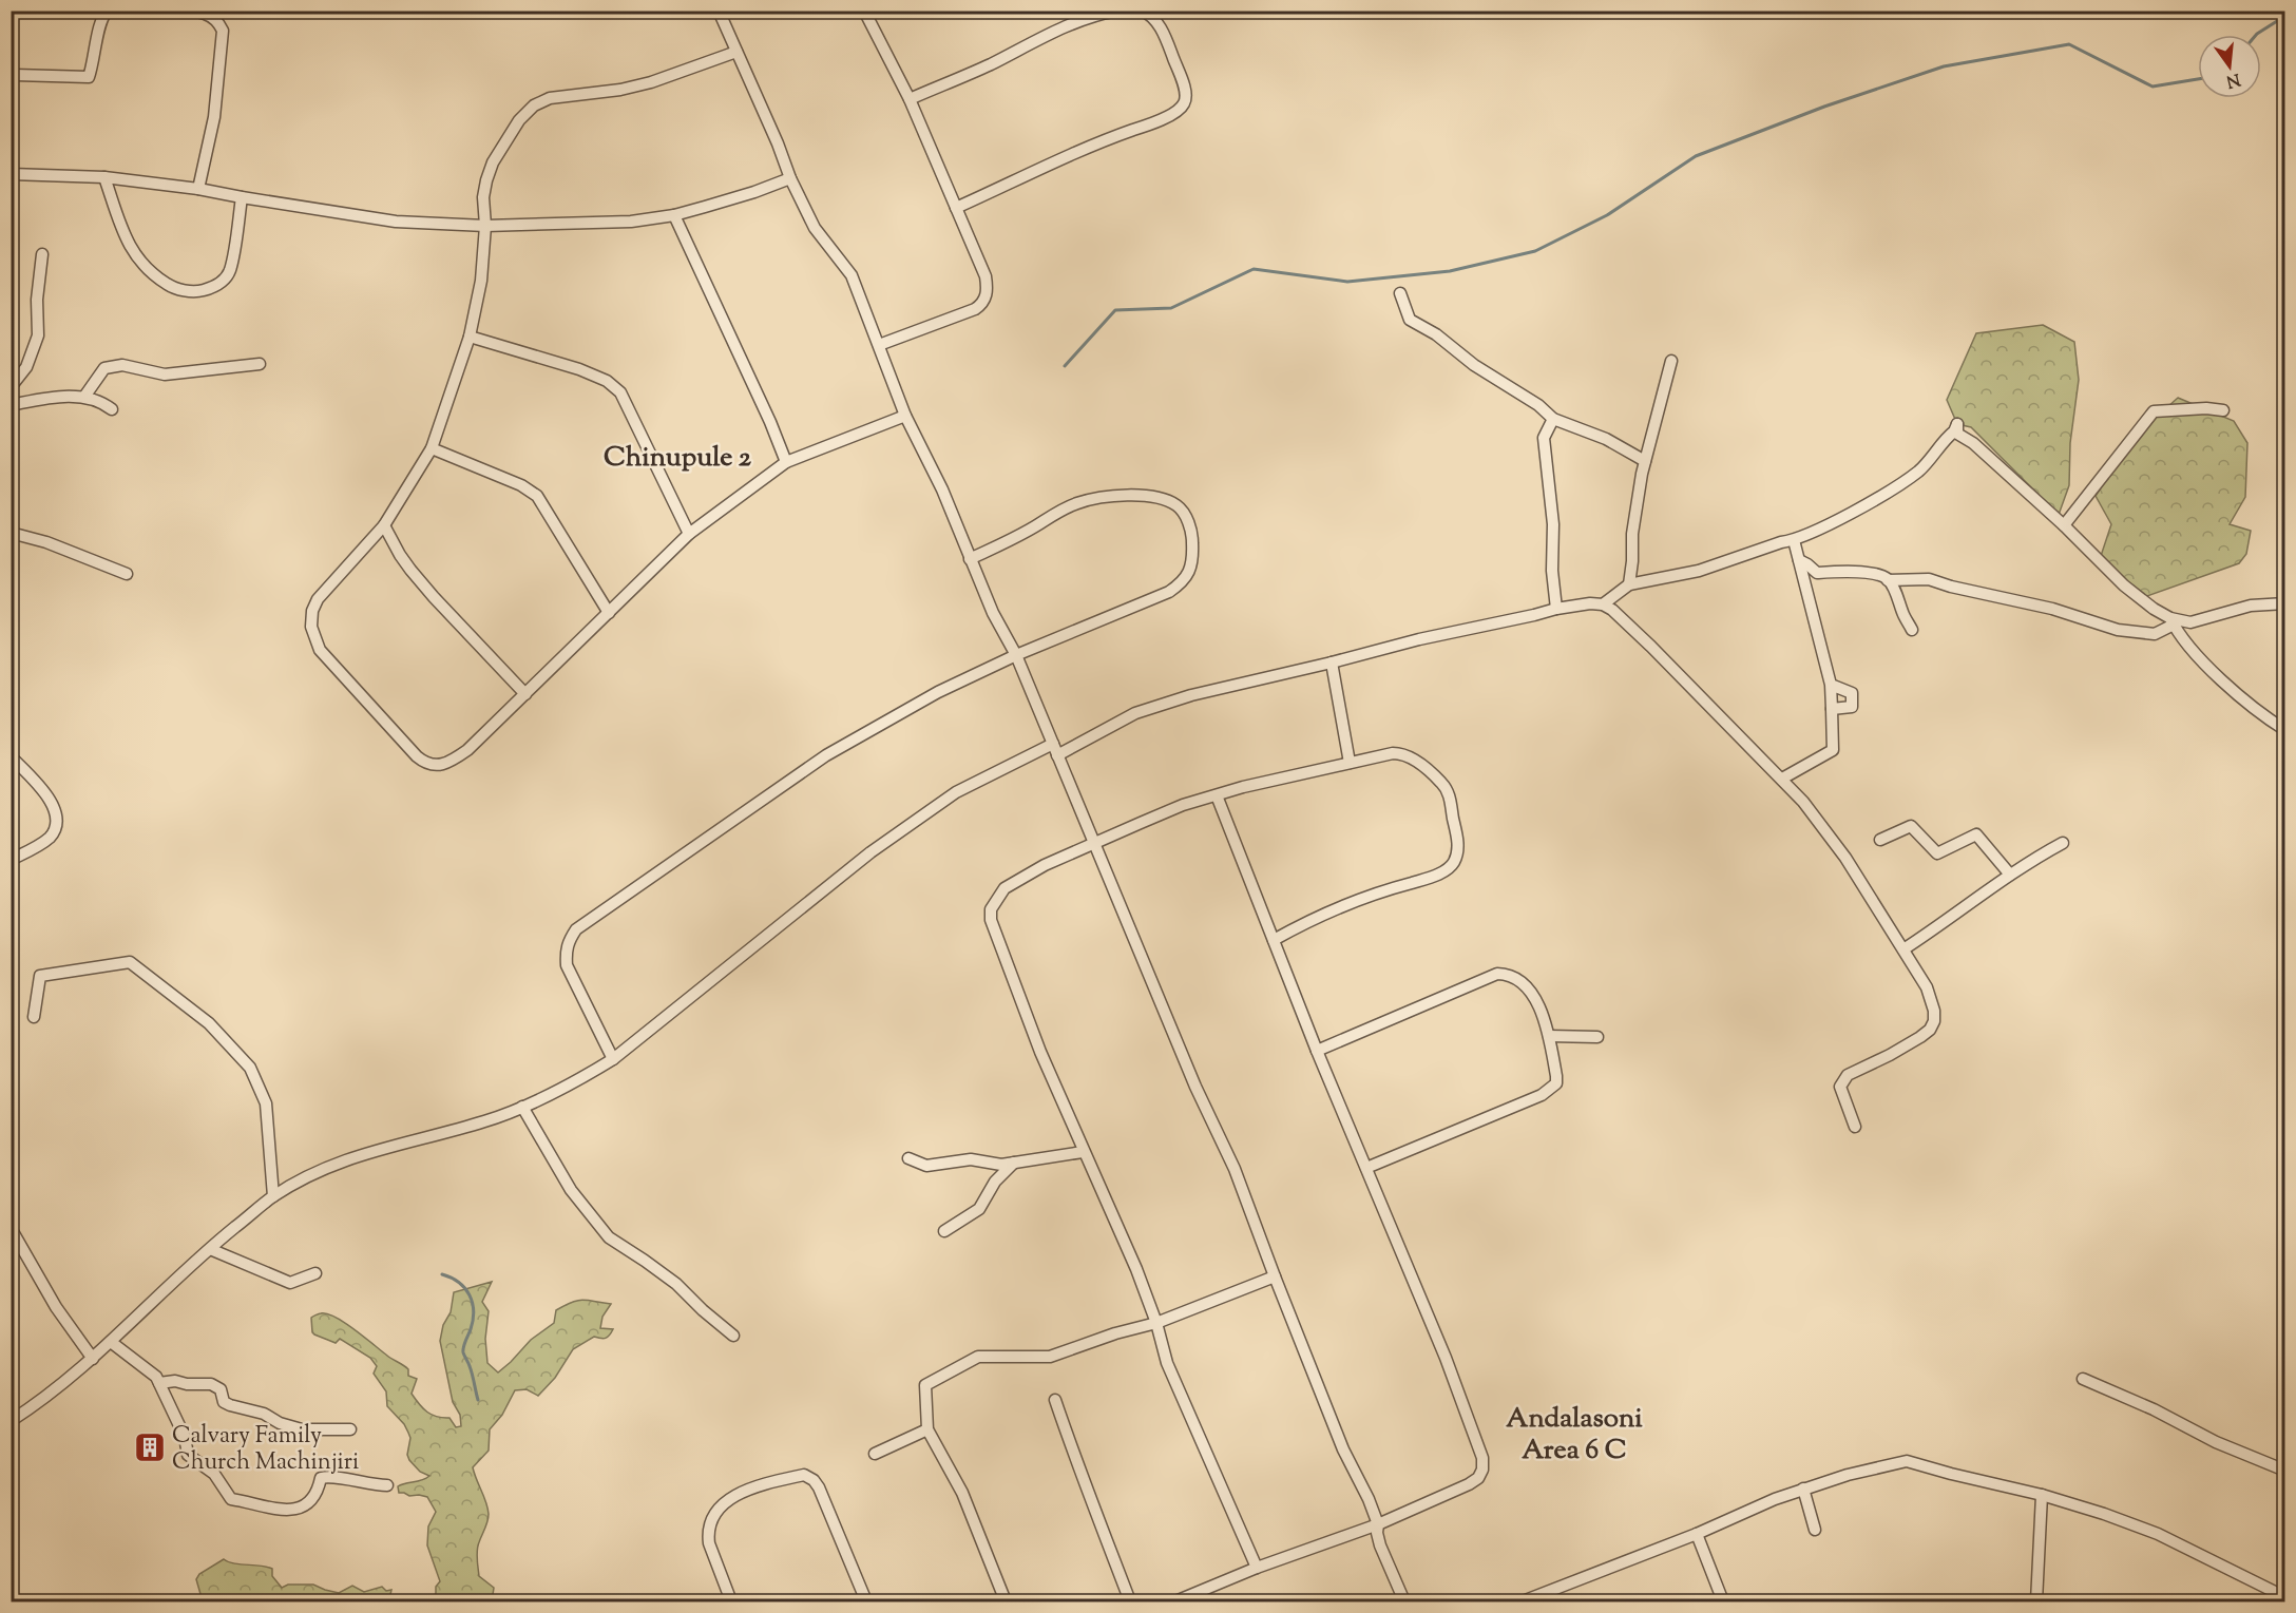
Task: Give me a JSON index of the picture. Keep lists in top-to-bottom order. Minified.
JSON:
{"districts":["Chinupule 2","Andalasoni Area 6 C"],"places":{"building":["Calvary Family Church Machinjiri"]},"north":"bottom"}
